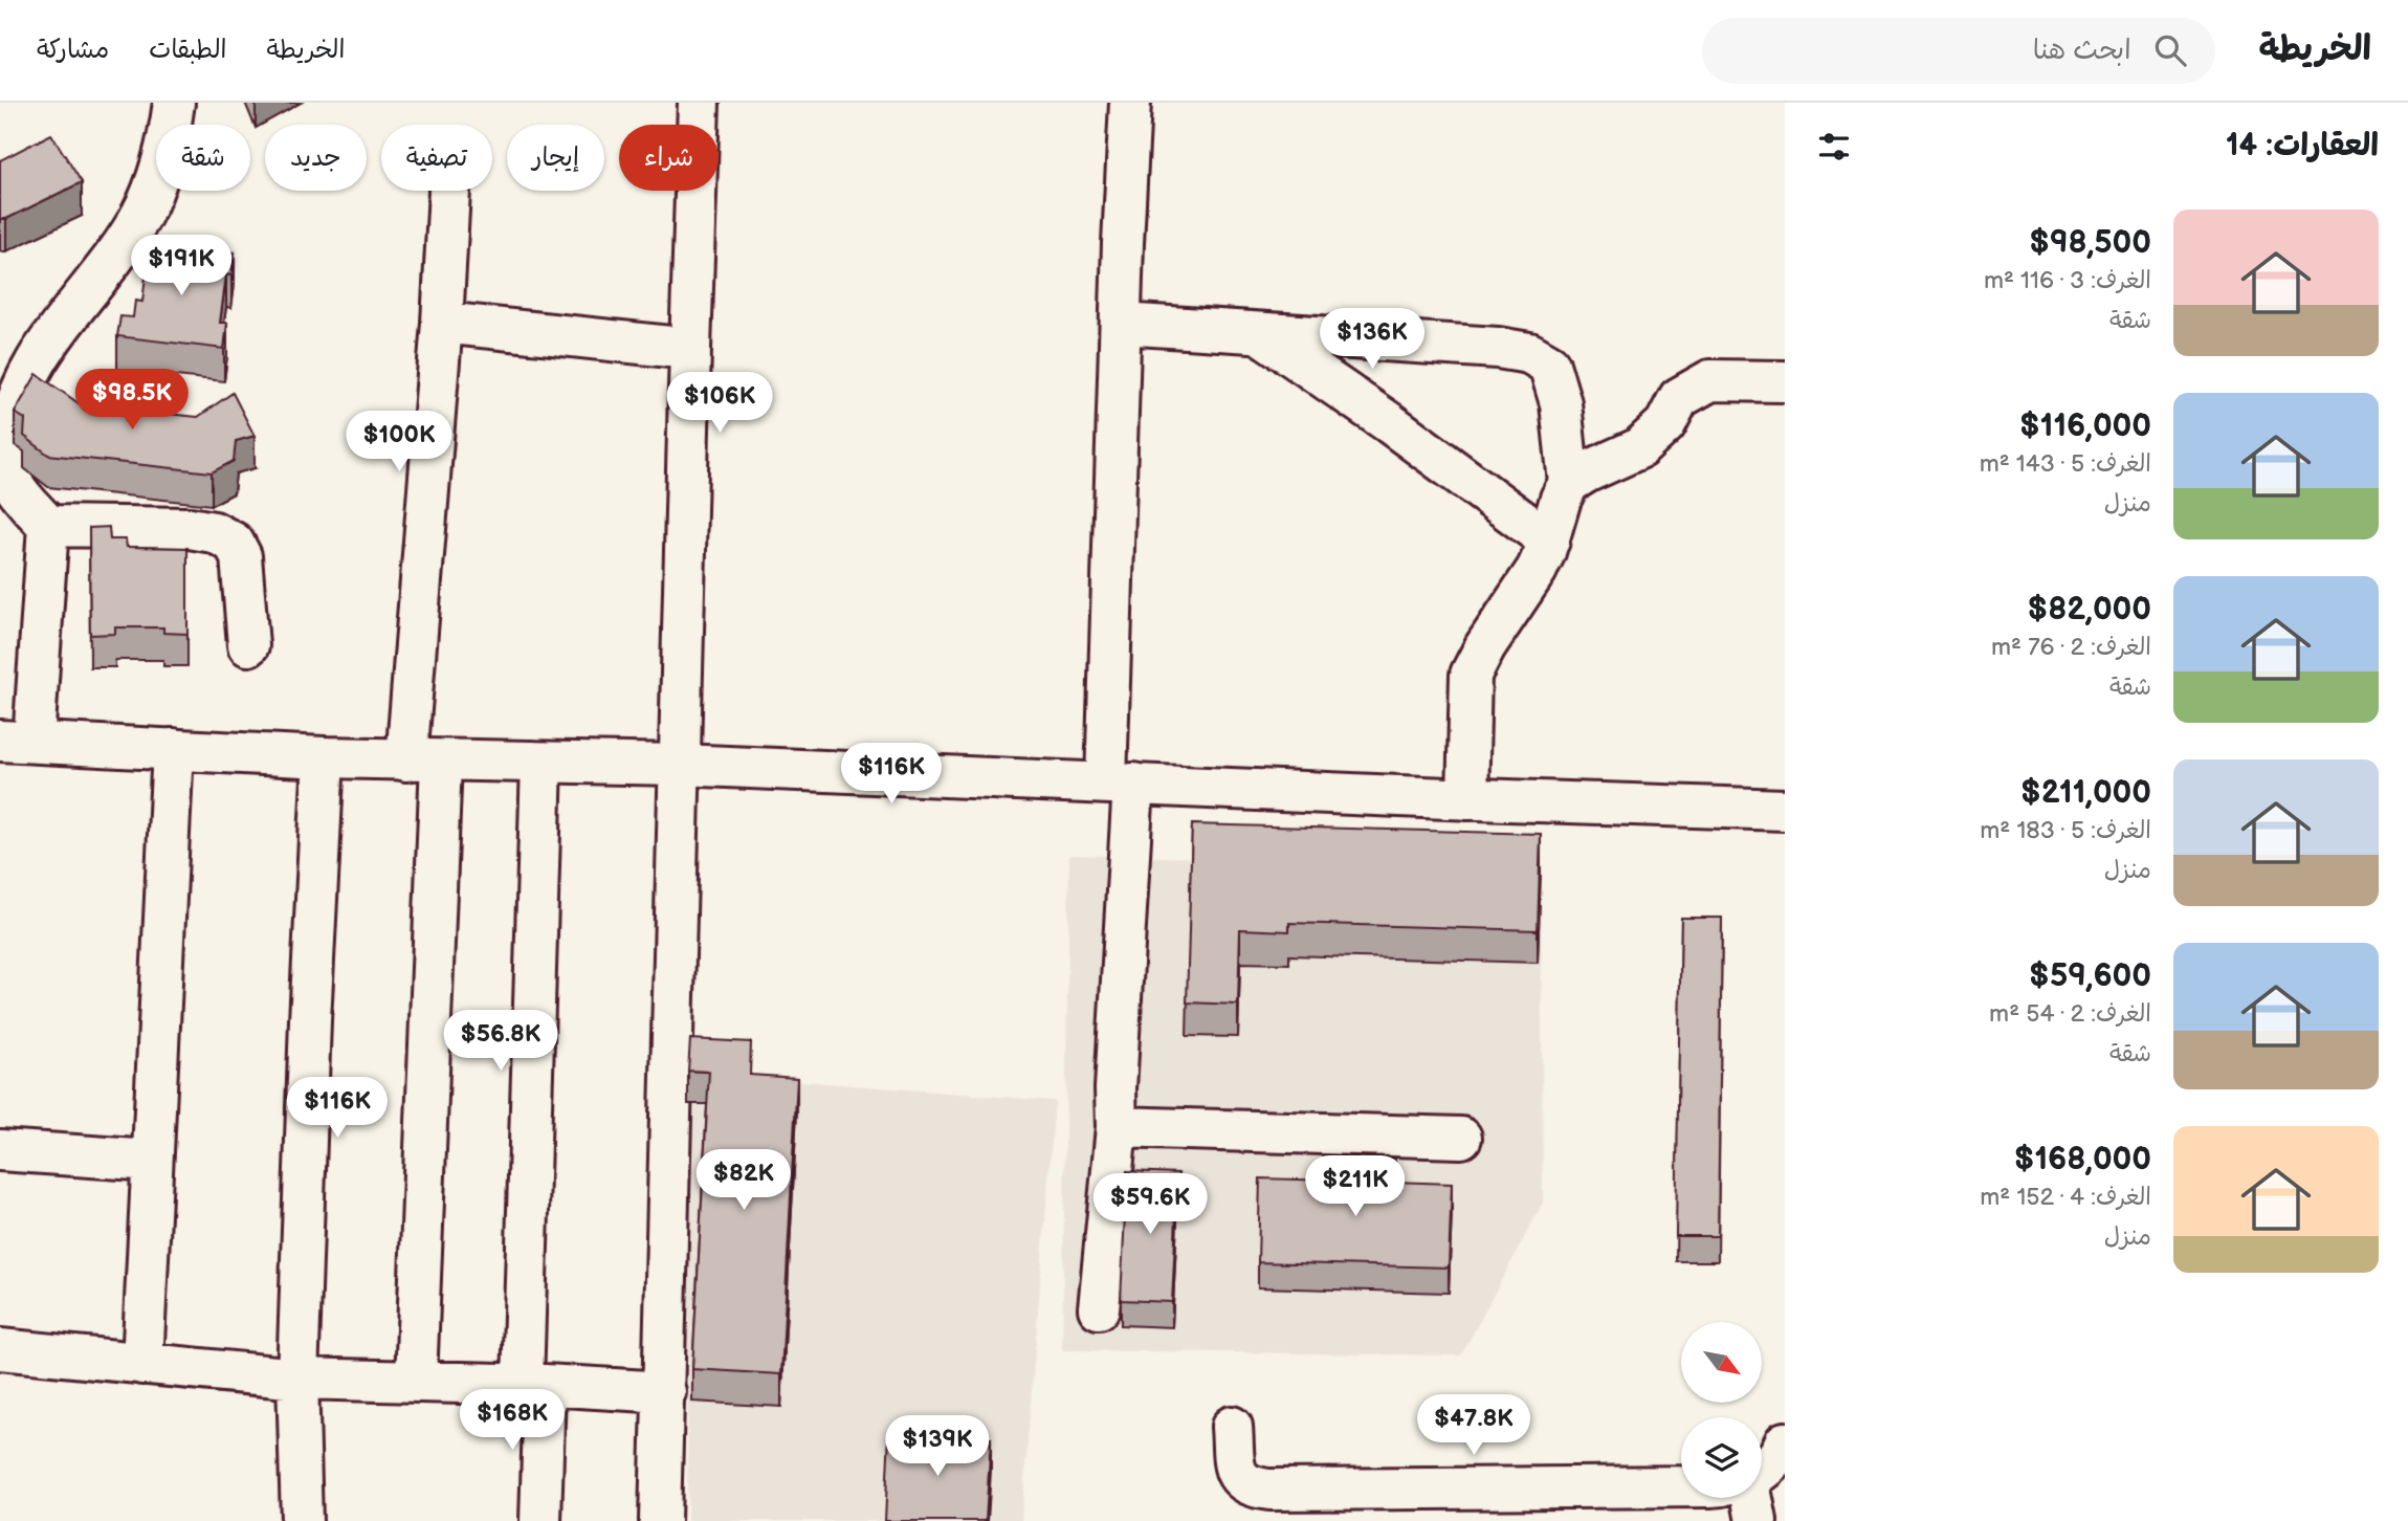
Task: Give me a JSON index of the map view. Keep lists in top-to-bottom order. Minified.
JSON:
{"north":"bottom right","page":{"header":"الخريطة","search":"ابحث هنا","nav":["الخريطة","الطبقات","مشاركة"],"heading":"العقارات: 14","chip":["شراء","إيجار","تصفية","جديد","شقة"],"list":[{"name":"$98,500","note":"الغرف: 3 · 116 m² · شقة"},{"name":"$116,000","note":"الغرف: 5 · 143 m² · منزل"},{"name":"$82,000","note":"الغرف: 2 · 76 m² · شقة"},{"name":"$211,000","note":"الغرف: 5 · 183 m² · منزل"},{"name":"$59,600","note":"الغرف: 2 · 54 m² · شقة"},{"name":"$168,000","note":"الغرف: 4 · 152 m² · منزل"}],"price":["$191K","$136K","$98.5K","$106K","$100K","$116K","$56.8K","$116K","$82K","$211K","$59.6K","$168K","$47.8K","$139K"]}}
